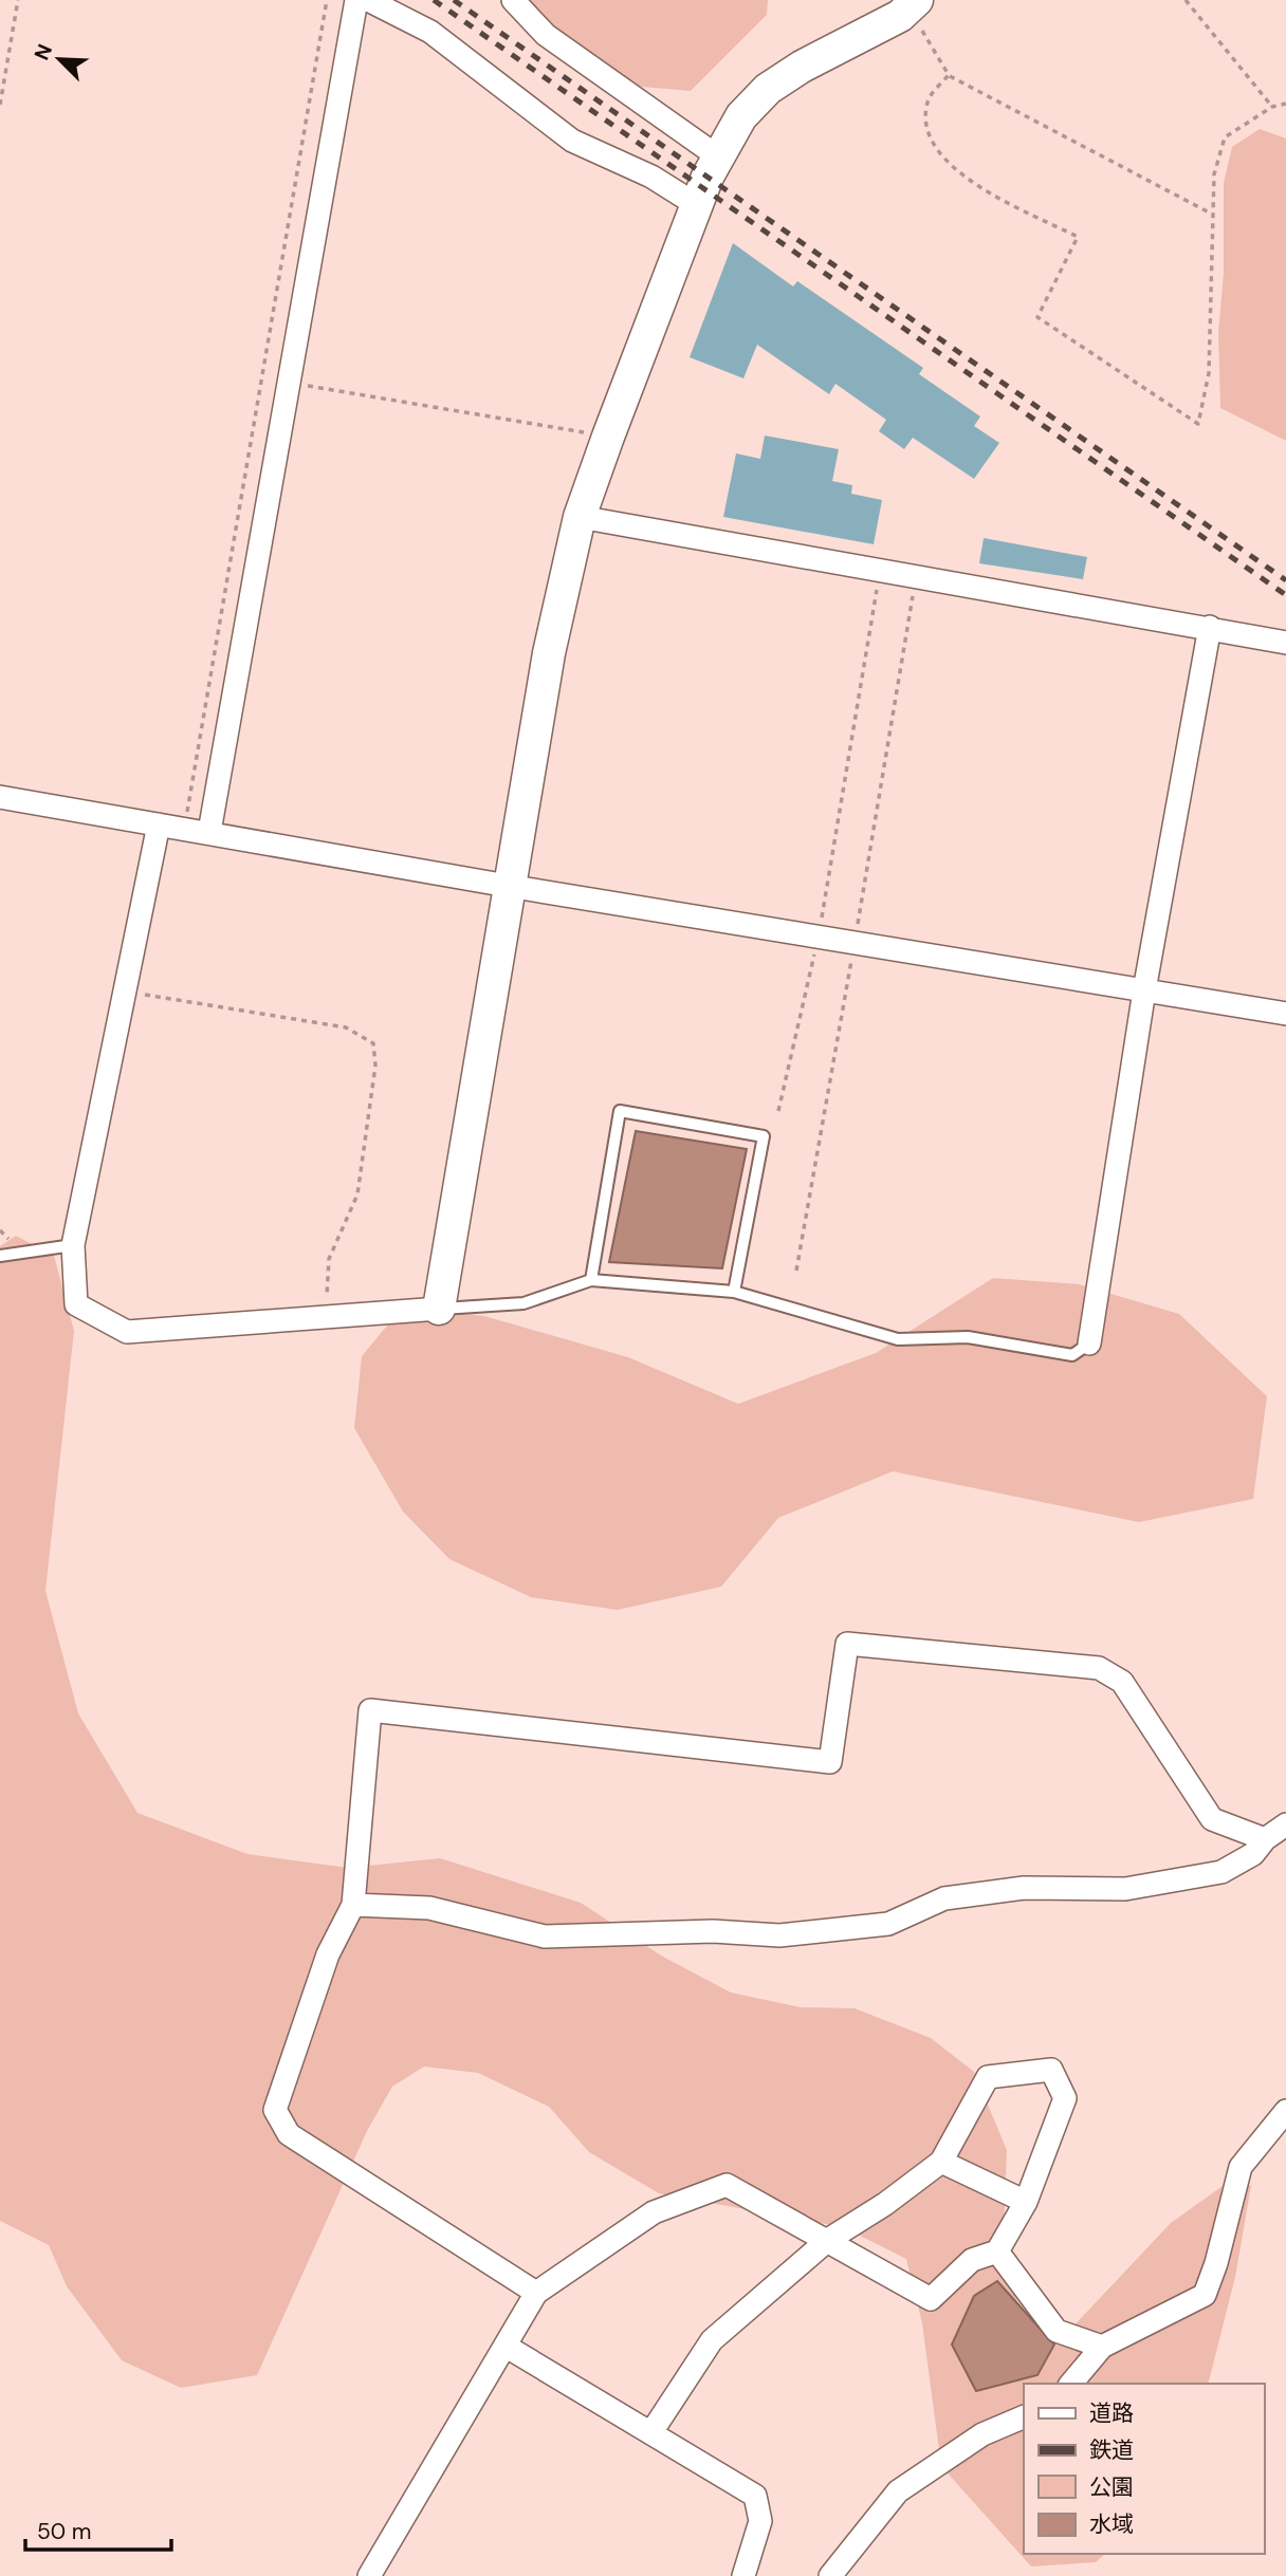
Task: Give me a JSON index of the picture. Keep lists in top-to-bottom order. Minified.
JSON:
{"legend":["道路","鉄道","公園","水域"],"scale_bar":"50 m","north":"top left"}
